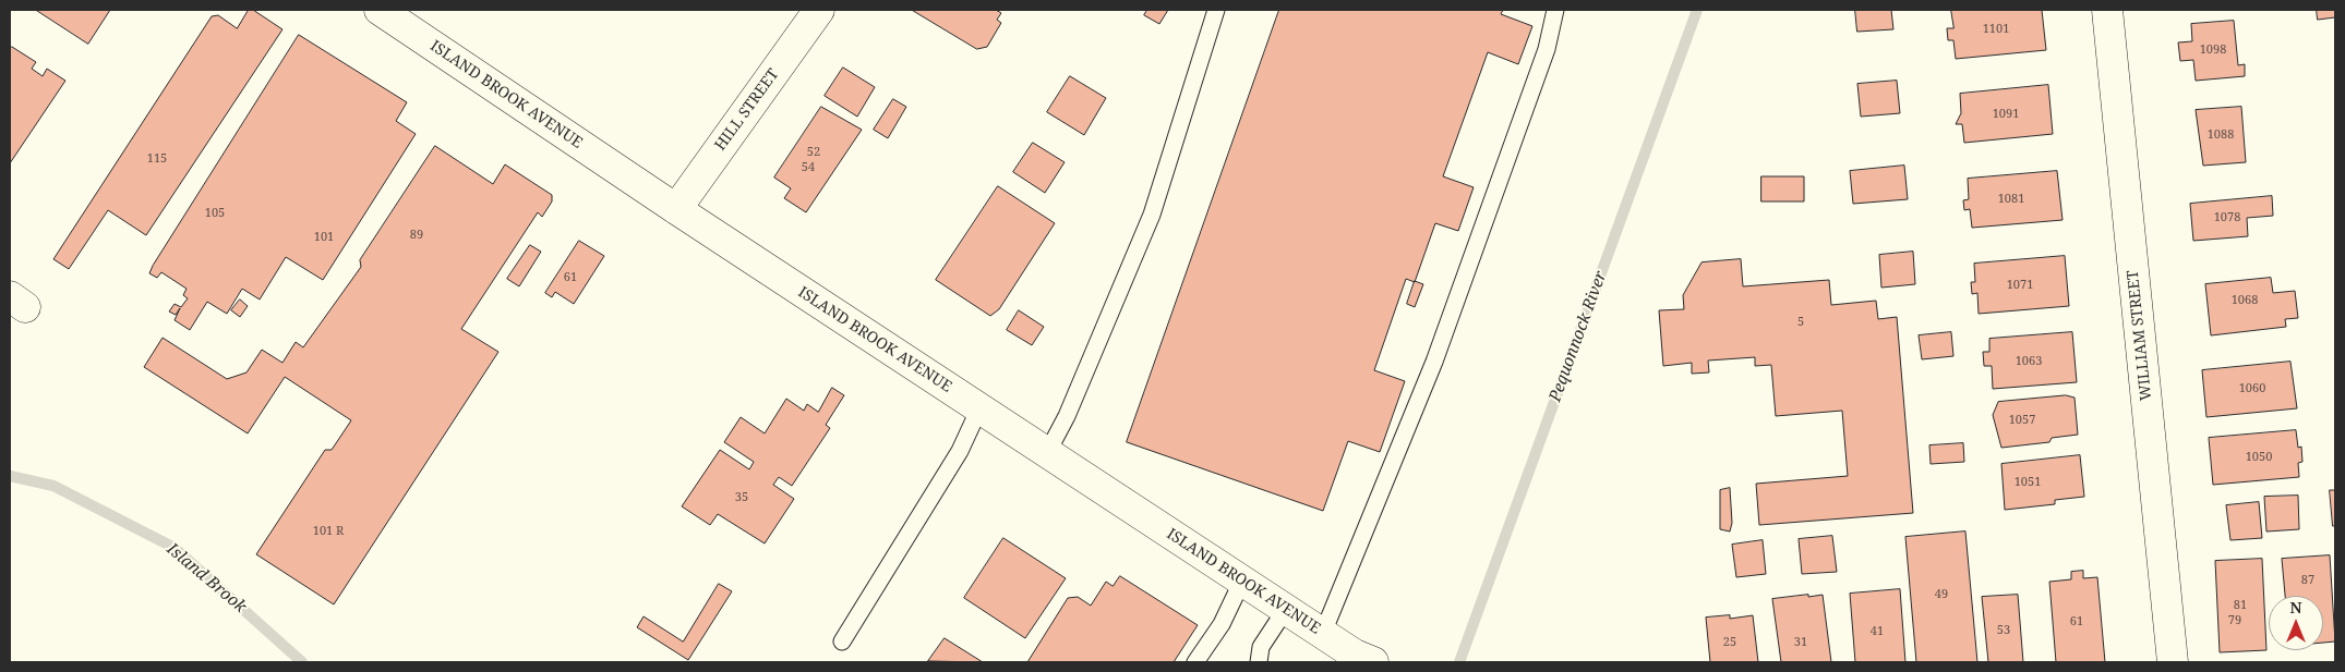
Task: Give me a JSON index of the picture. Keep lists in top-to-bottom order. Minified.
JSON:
{"streets":{"street":["ISLAND BROOK AVENUE","HILL STREET","WILLIAM STREET"]},"crossings":[["ISLAND BROOK AVENUE","HILL STREET"]],"water":["Pequonnock River","Island Brook"],"house_numbers":["1101","1098","1091","1088","52","115","54","1081","105","1078","89","101","61","1071","1068","5","1063","1060","1057","1050","1051","35","101 R","87","49","81","79","61","53","41","25","31"],"north":"top"}
